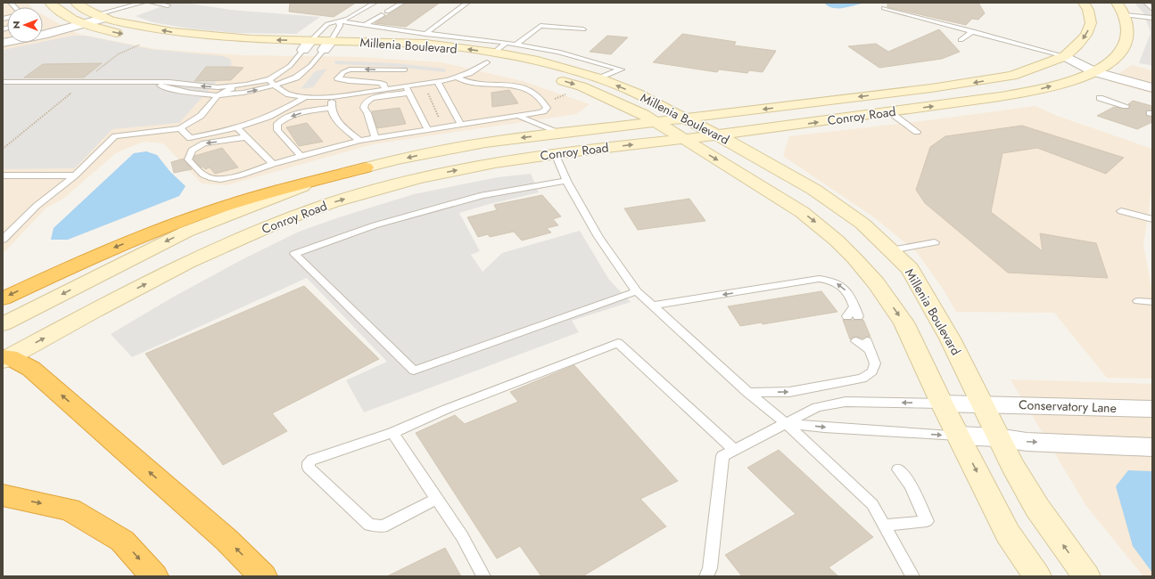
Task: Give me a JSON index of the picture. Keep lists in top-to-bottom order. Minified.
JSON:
{"streets":{"main road":["Millenia Boulevard","Conroy Road"],"street":["Conservatory Lane"]},"crossings":[["Millenia Boulevard","Conroy Road"],["Millenia Boulevard","Conservatory Lane"]],"north":"left"}
